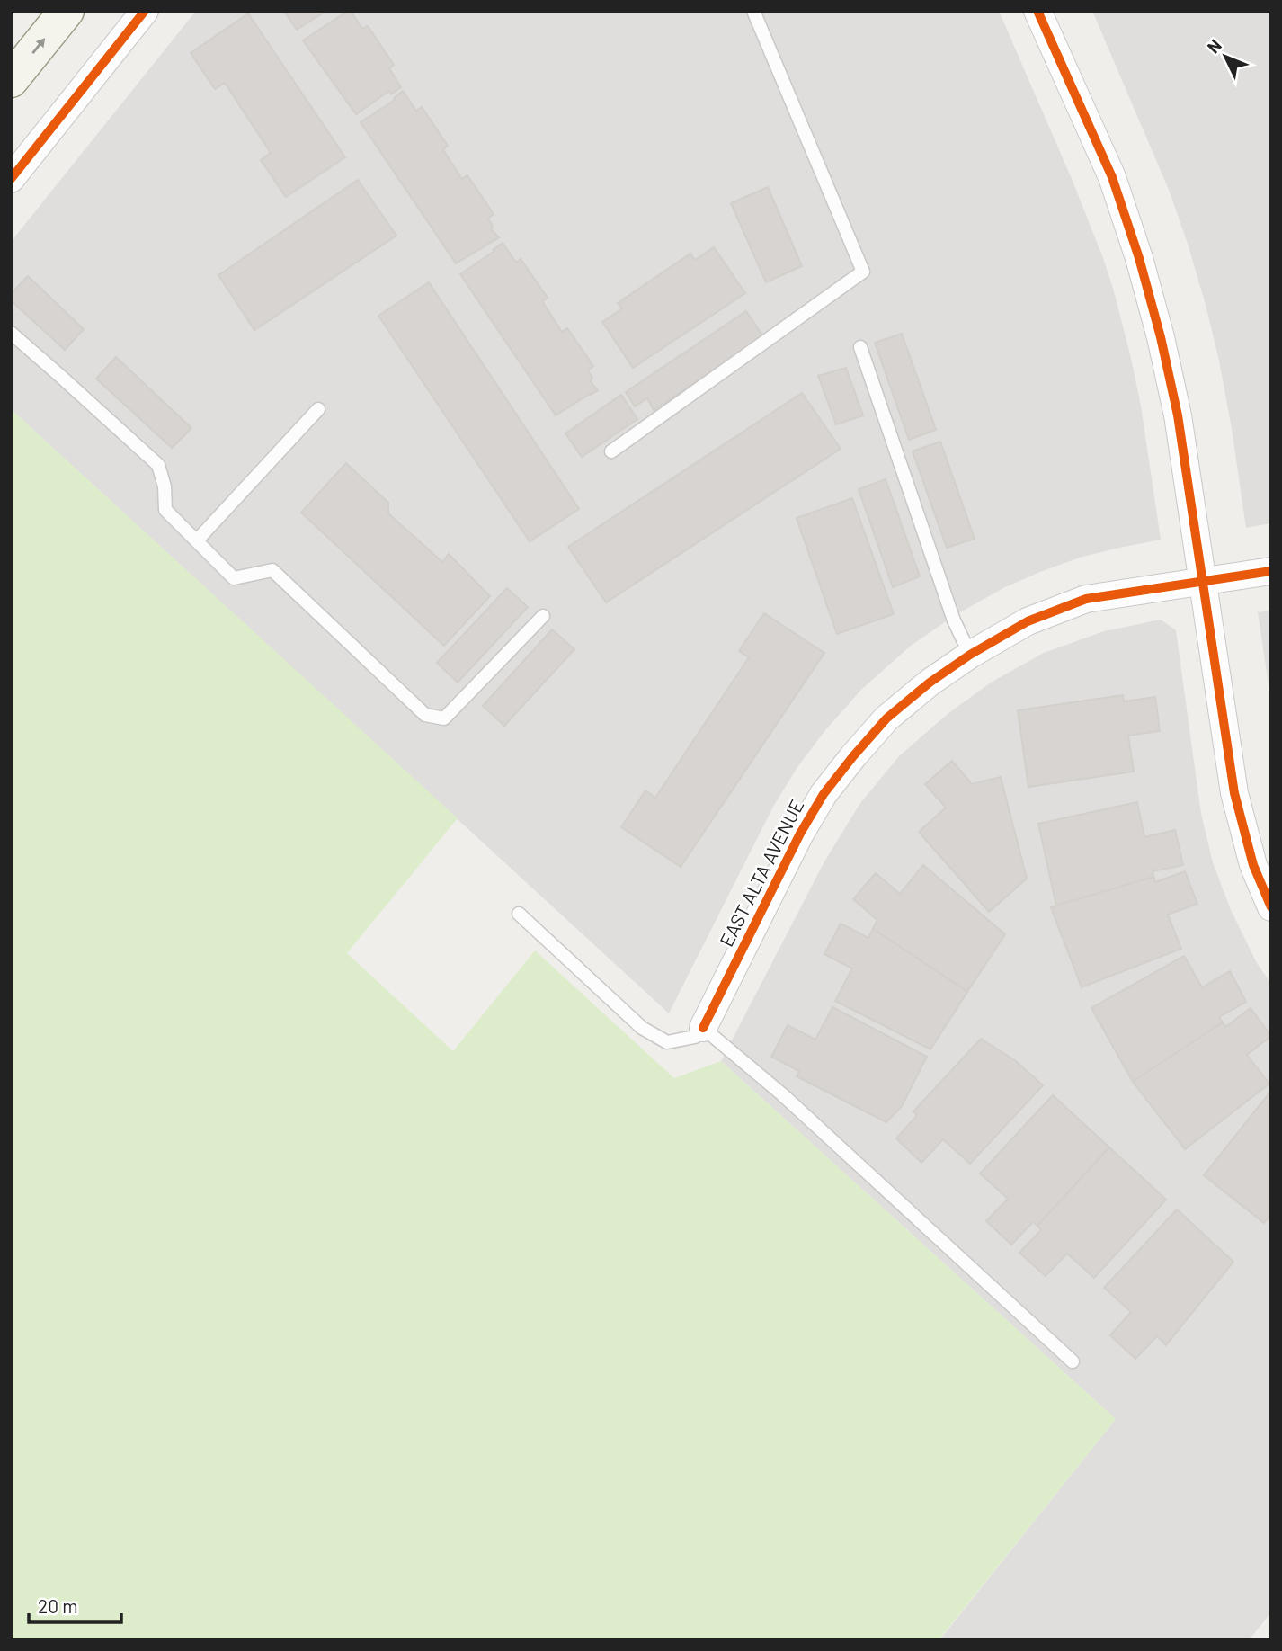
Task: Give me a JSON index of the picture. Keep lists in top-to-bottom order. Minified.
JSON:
{"streets":{"street":["EAST ALTA AVENUE"]},"scale_bar":"20 m","north":"top left"}
